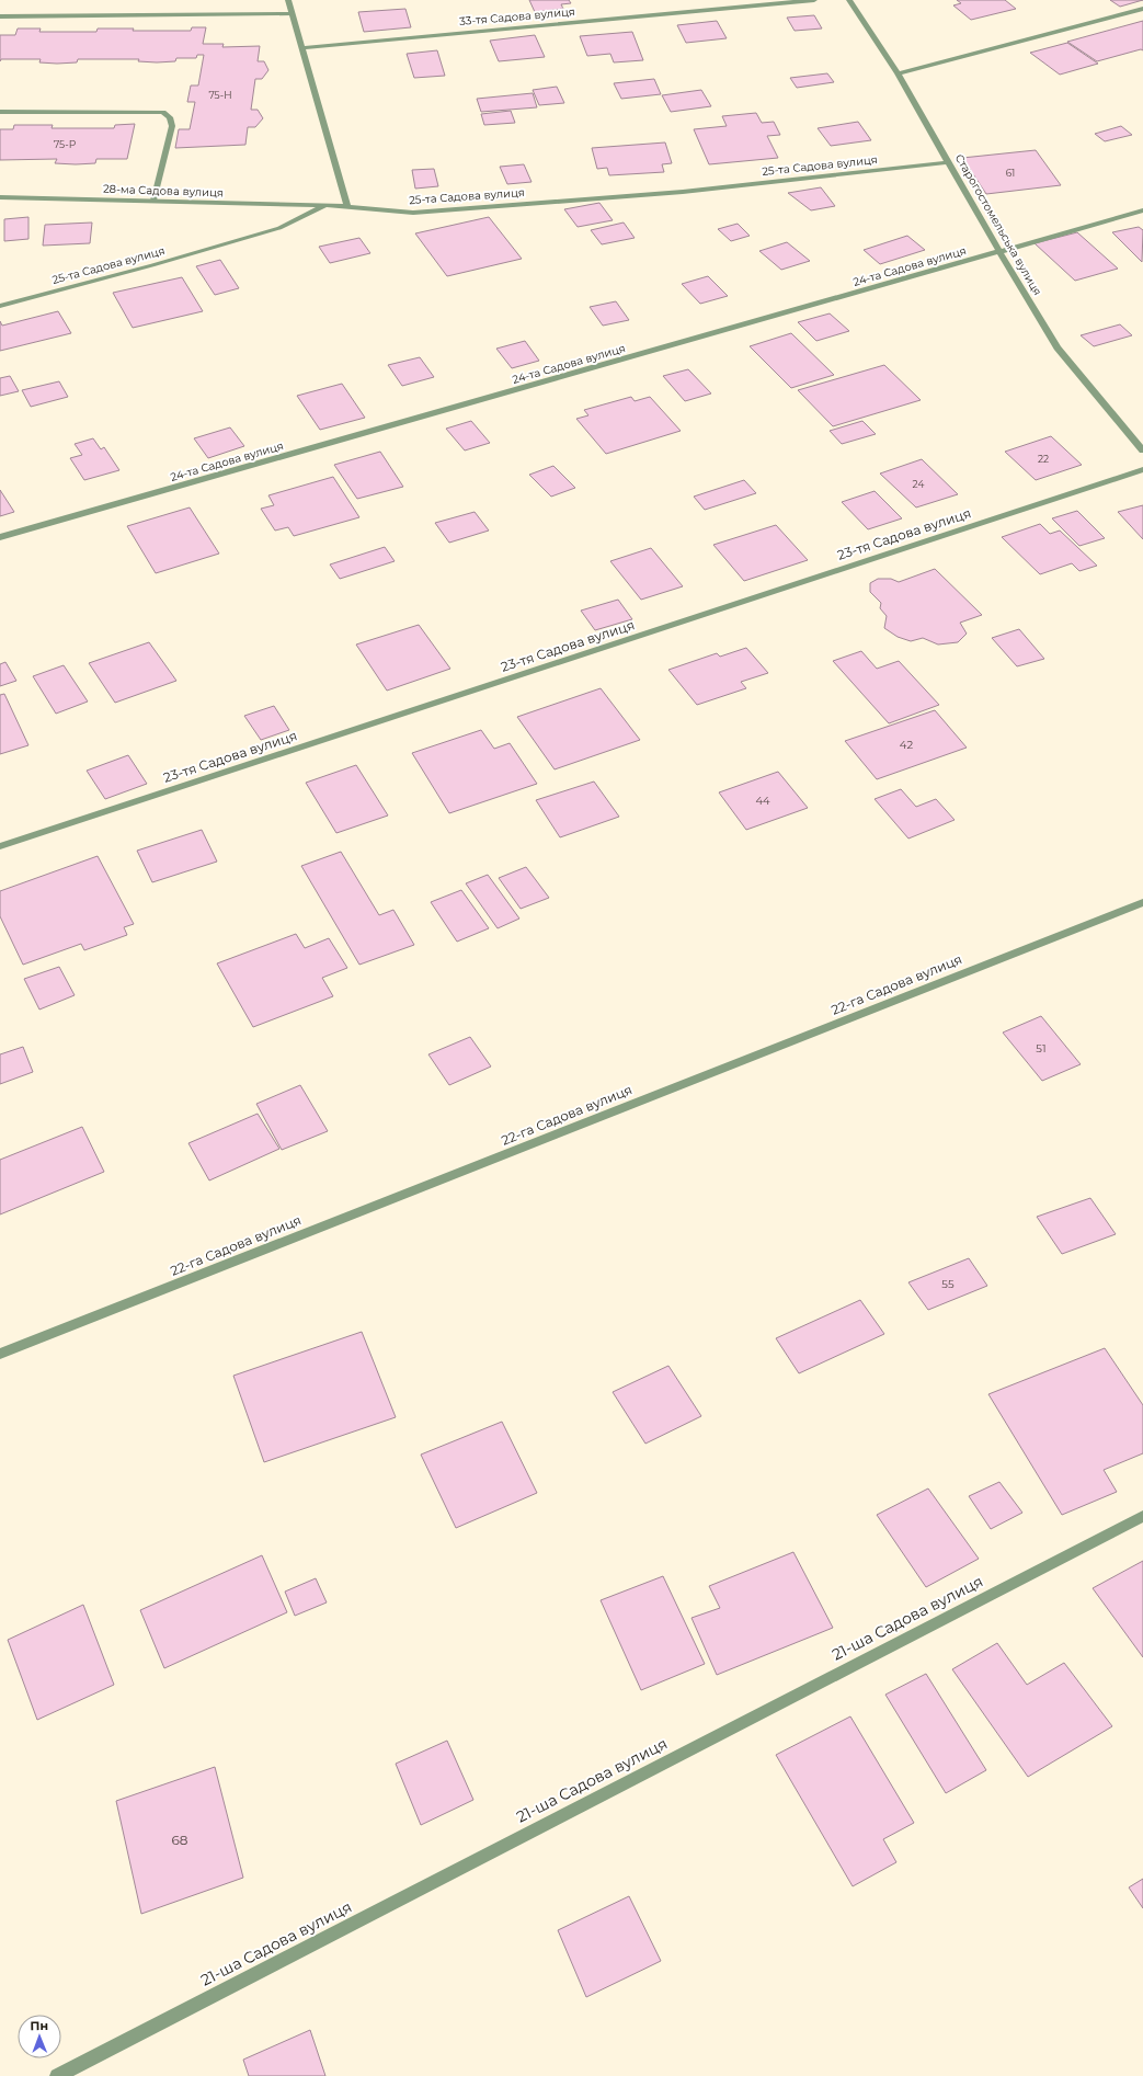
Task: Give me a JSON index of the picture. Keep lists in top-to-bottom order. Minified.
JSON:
{"streets":{"street":["33-тя Садова вулиця","25-та Садова вулиця","28-ма Садова вулиця","Старогостомельська вулиця","24-та Садова вулиця","23-тя Садова вулиця","22-га Садова вулиця","21-ша Садова вулиця"]},"crossings":[["25-та Садова вулиця","28-ма Садова вулиця"],["25-та Садова вулиця","Старогостомельська вулиця"],["Старогостомельська вулиця","24-та Садова вулиця"]],"house_numbers":["75-Н","75-Р","61","22","24","42","44","51","55","68"],"north":"top"}
